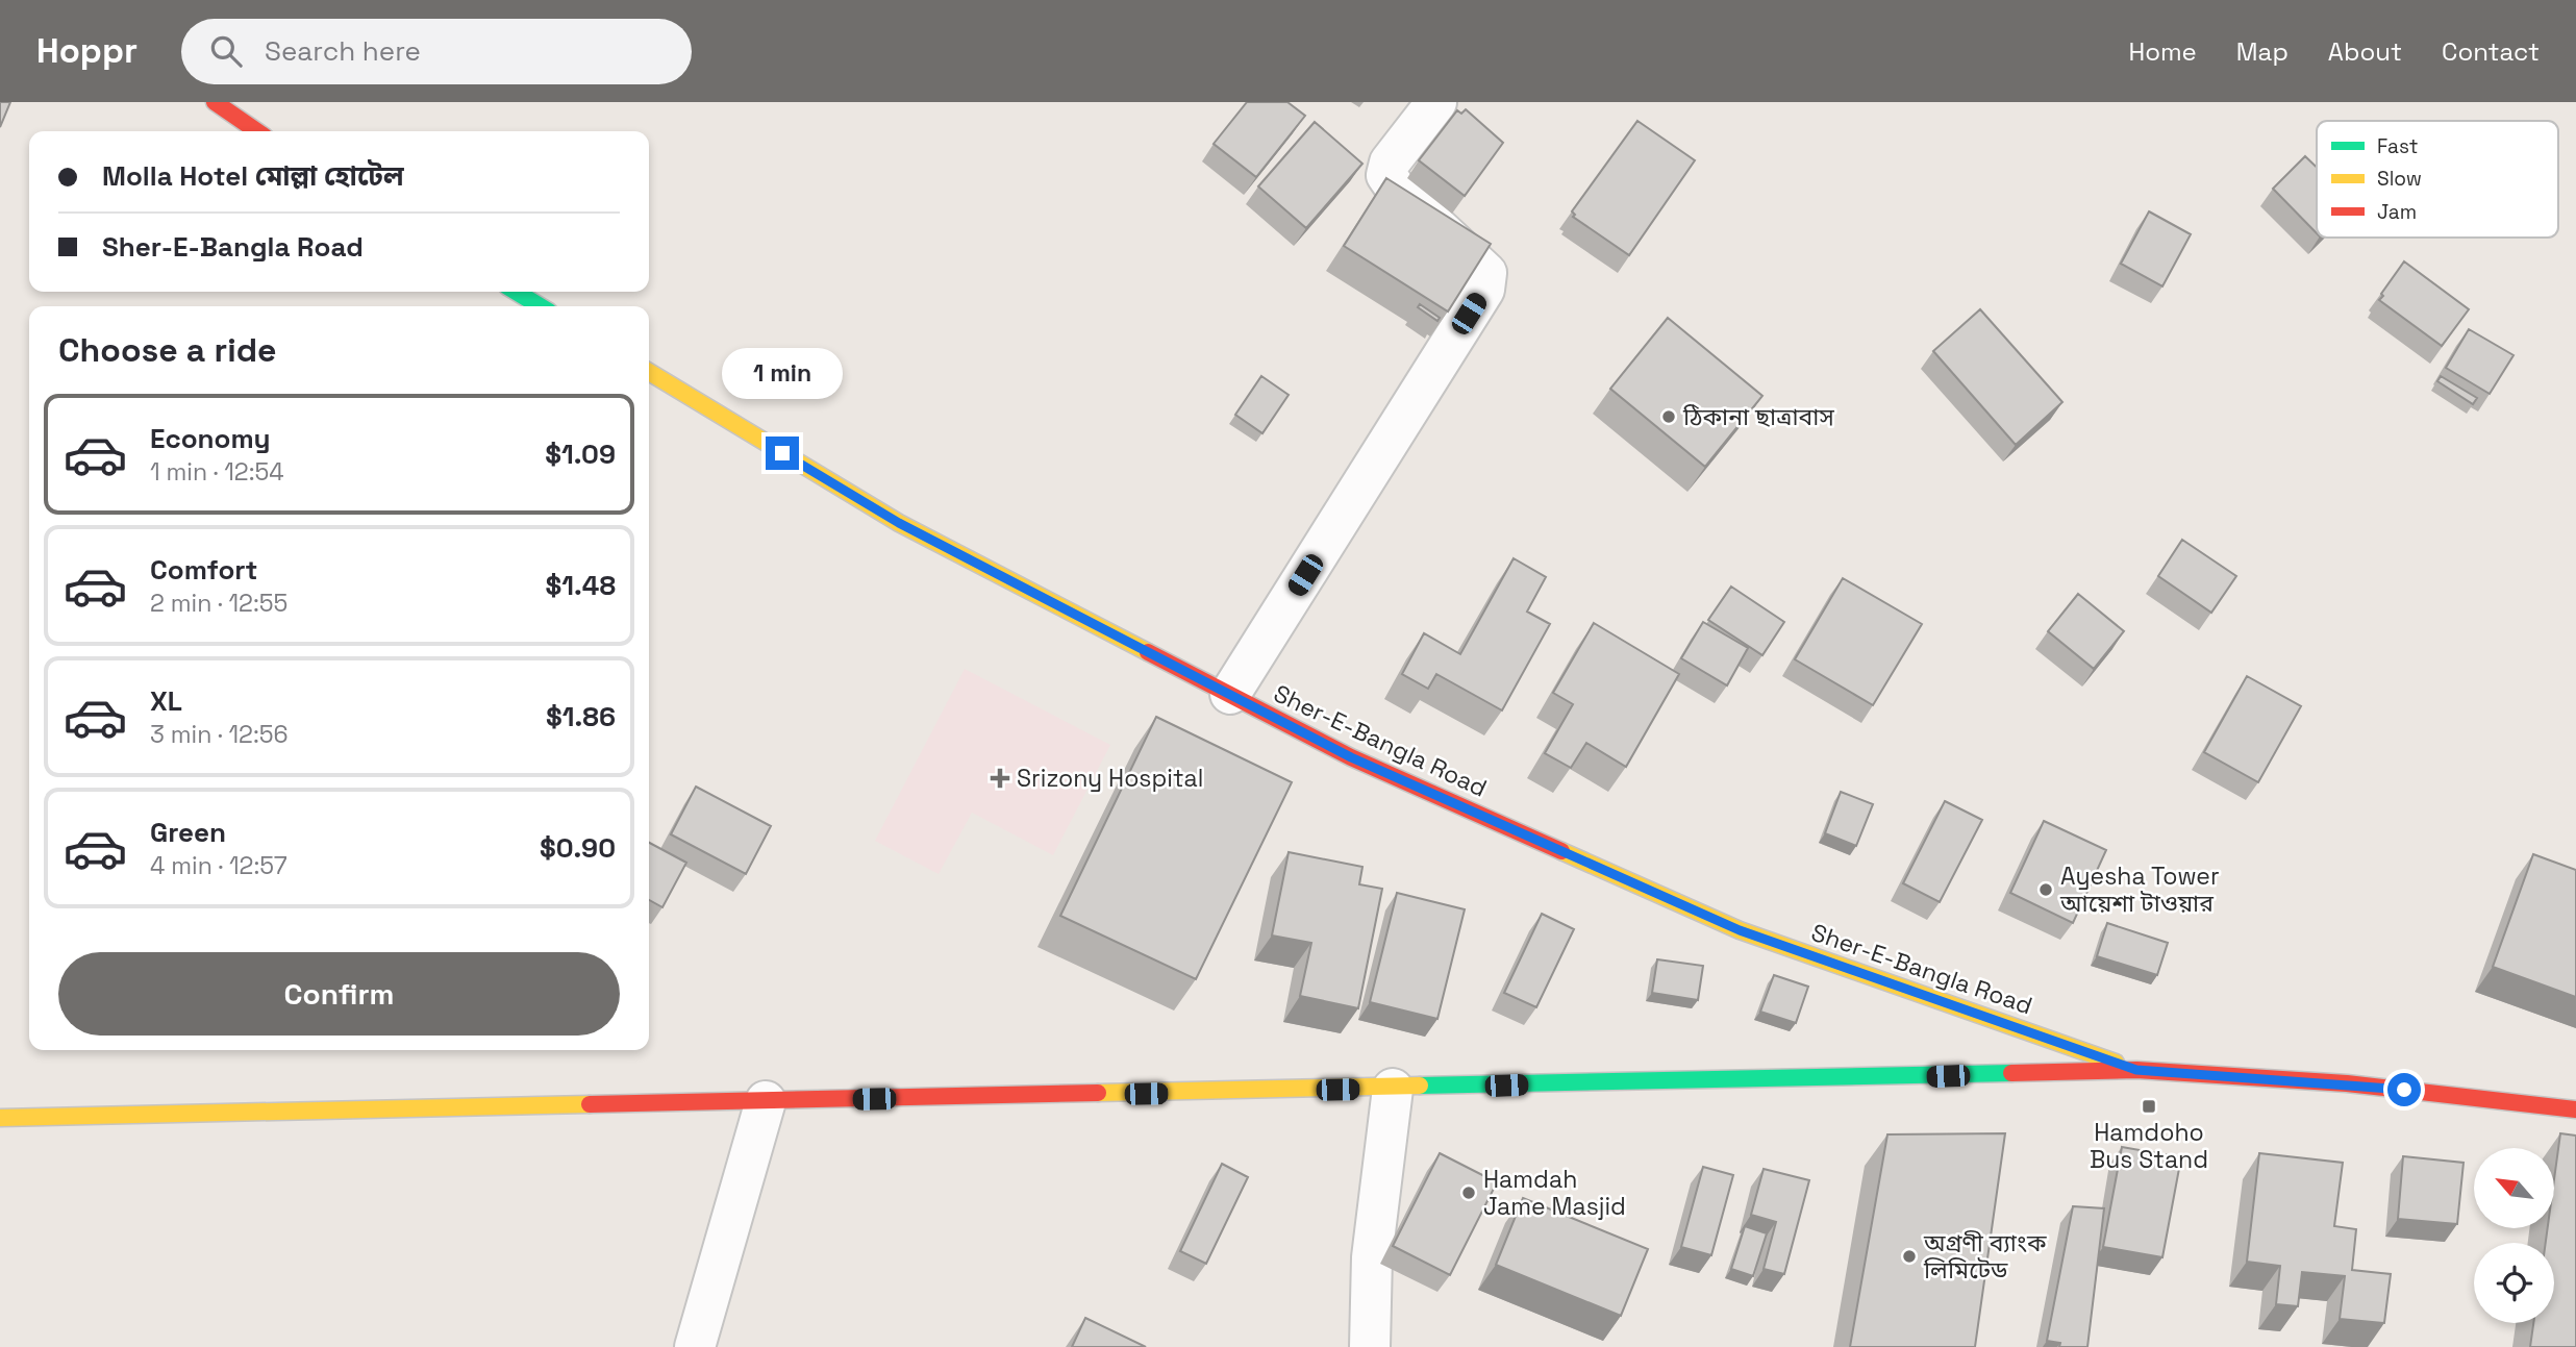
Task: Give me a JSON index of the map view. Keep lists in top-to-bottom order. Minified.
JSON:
{"streets":{"highway":["Sher-E-Bangla Road"]},"places":{"other":["ঠিকানা ছাত্রাবাস","Ayesha Tower আয়েশা টাওয়ার","Hamdah Jame Masjid","অগ্রণী ব্যাংক লিমিটেড"],"health":["Srizony Hospital"],"transit":["Hamdoho Bus Stand"]},"legend":["Fast","Slow","Jam"],"north":"top left","page":{"header":"Hoppr","search":"Search here","nav":["Home","Map","About","Contact"],"banner":["Molla Hotel মোল্লা হোটেল","Sher-E-Bangla Road"],"heading":"Choose a ride","bubble":"1 min","list":[{"name":"Economy","note":"1 min · 12:54","value":"$1.09"},{"name":"Comfort","note":"2 min · 12:55","value":"$1.48"},{"name":"XL","note":"3 min · 12:56","value":"$1.86"},{"name":"Green","note":"4 min · 12:57","value":"$0.90"}],"buttons":"Confirm"}}
